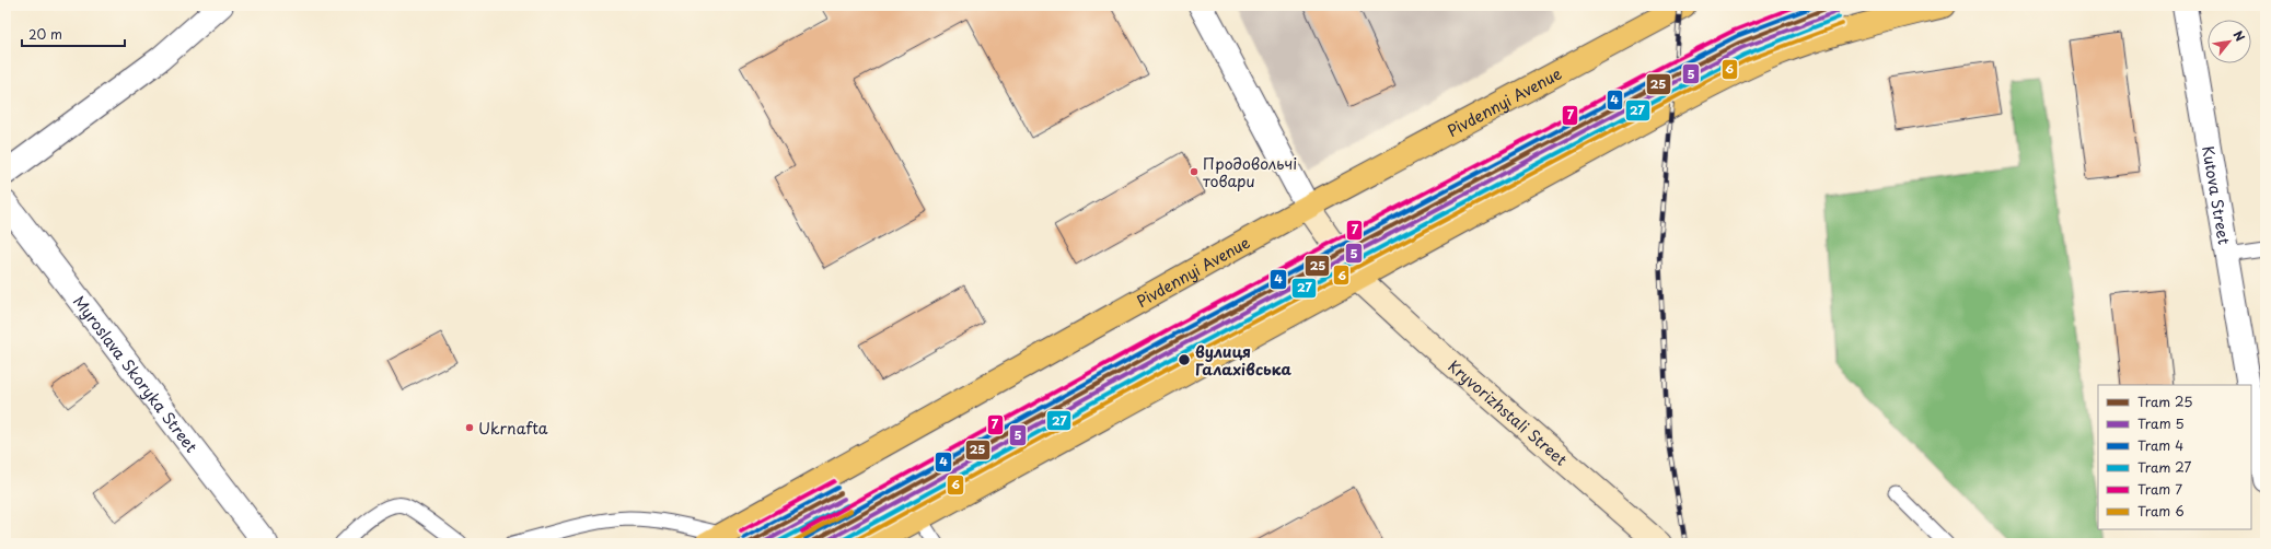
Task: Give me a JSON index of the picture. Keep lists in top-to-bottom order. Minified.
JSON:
{"streets":{"main road":["Pivdennyi Avenue","Kryvorizhstali Street"],"street":["Kutova Street","Myroslava Skoryka Street"]},"crossings":[["Pivdennyi Avenue","Kryvorizhstali Street"]],"places":["Продовольчі товари","вулиця Галахівська","Ukrnafta"],"lines":["tram line 25","tram line 4","tram line 7","tram line 5","tram line 27","tram line 6"],"legend":["Tram 25","Tram 5","Tram 4","Tram 27","Tram 7","Tram 6"],"scale_bar":"20 m","north":"top right"}
